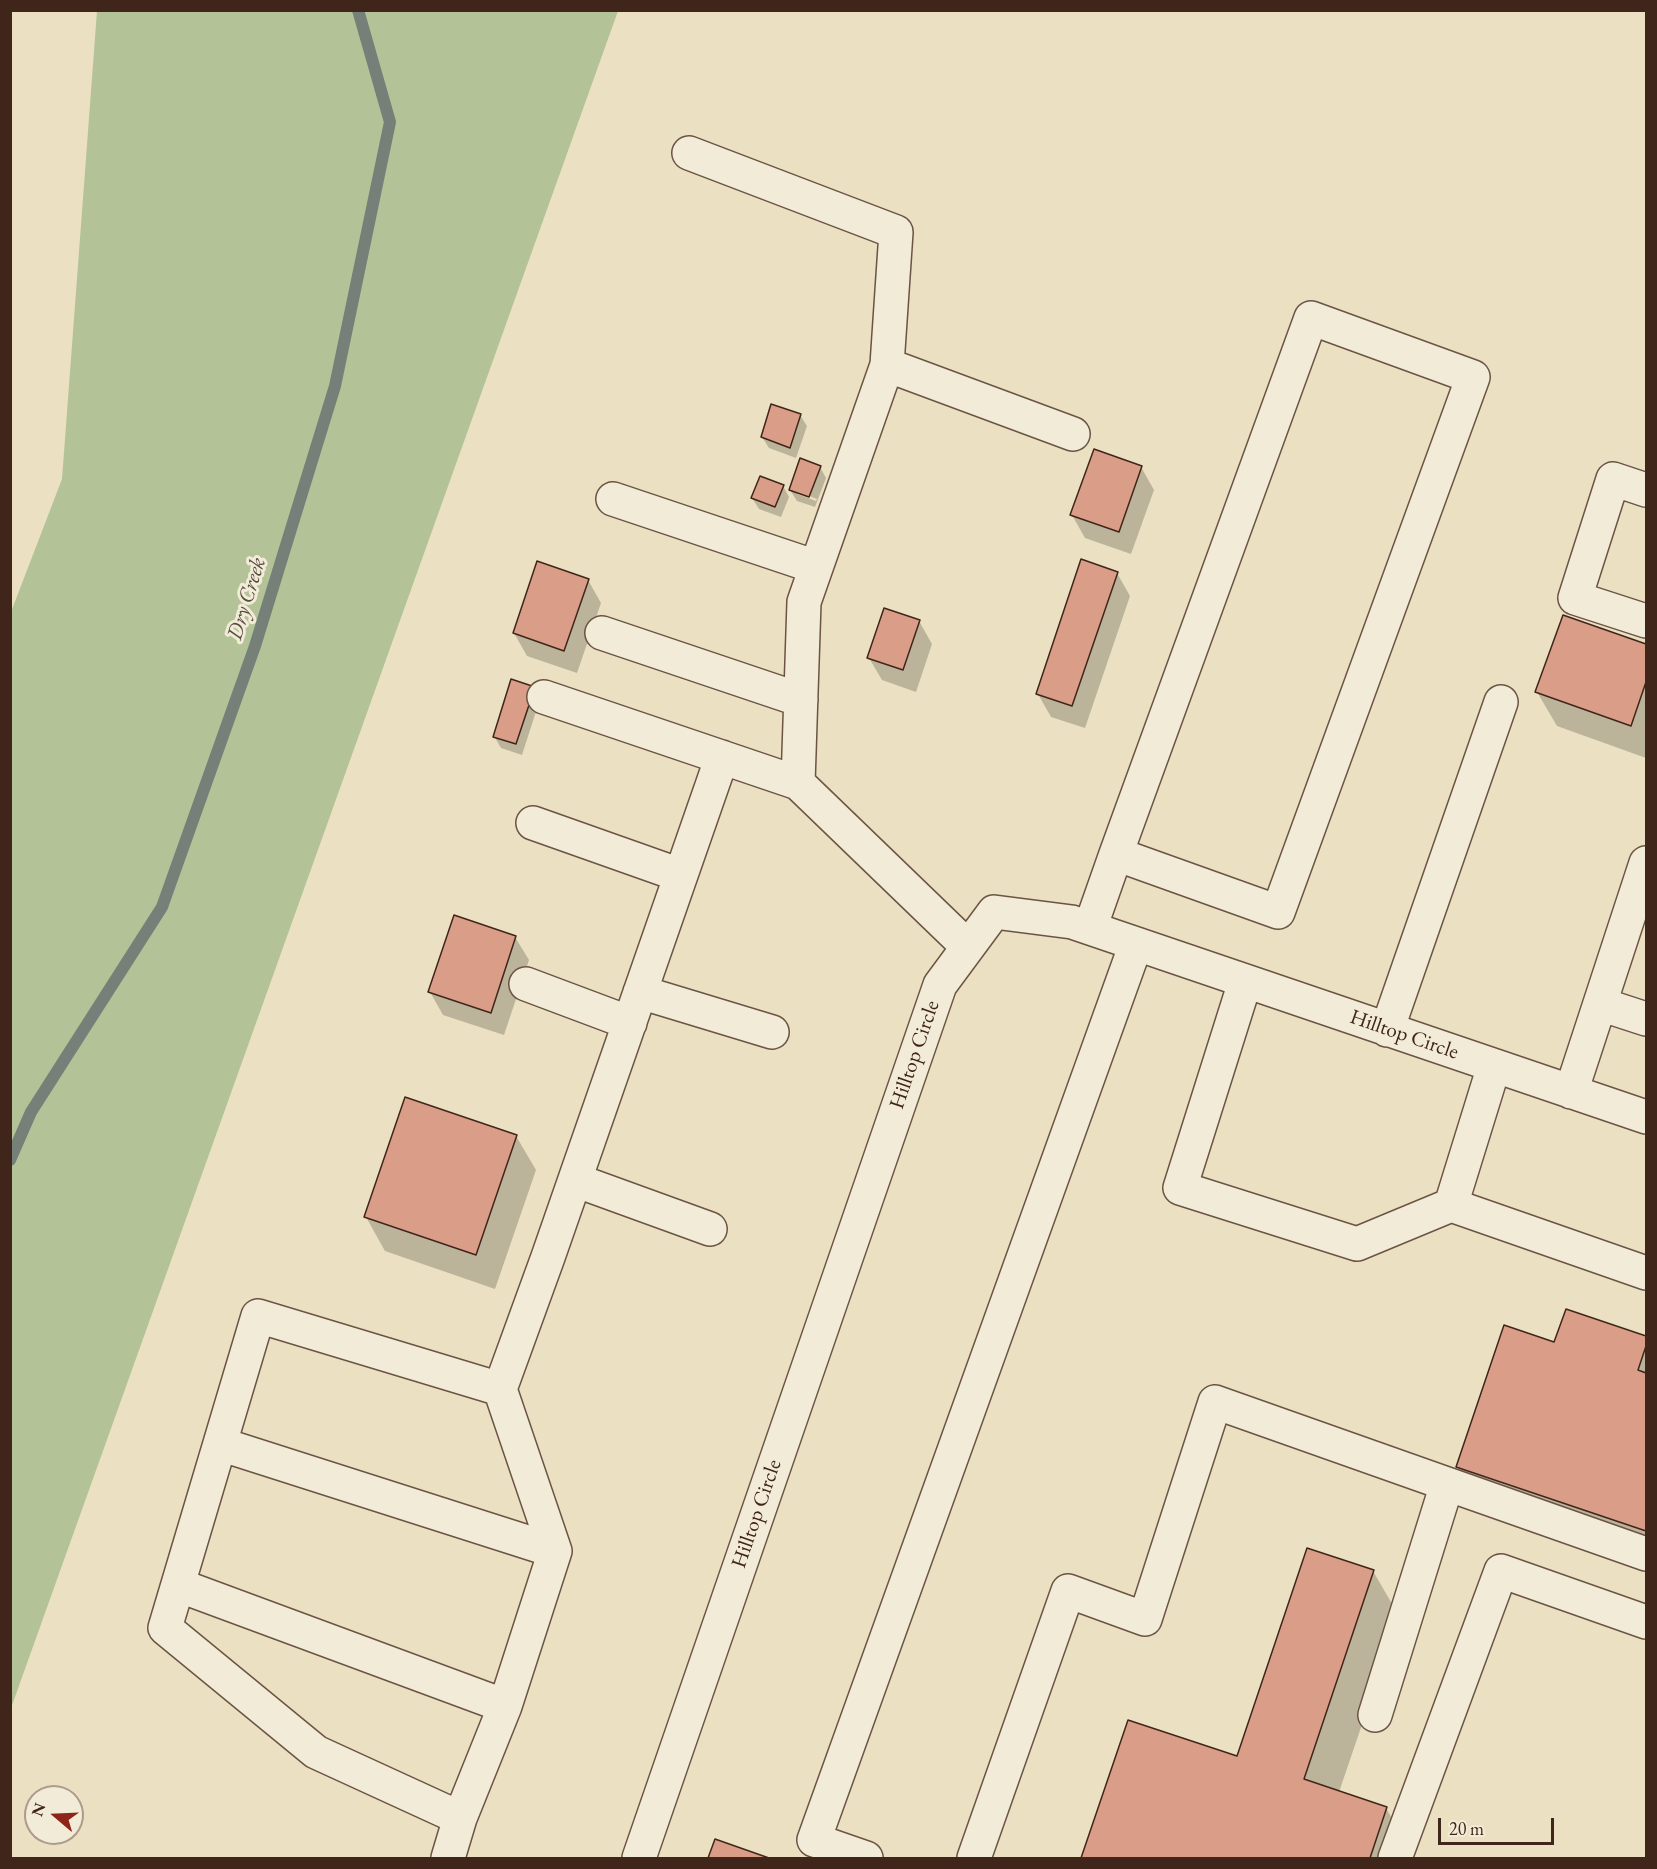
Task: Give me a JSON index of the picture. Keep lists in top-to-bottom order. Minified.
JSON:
{"streets":{"street":["Hilltop Circle"]},"water":["Dry Creek"],"scale_bar":"20 m","north":"left"}
